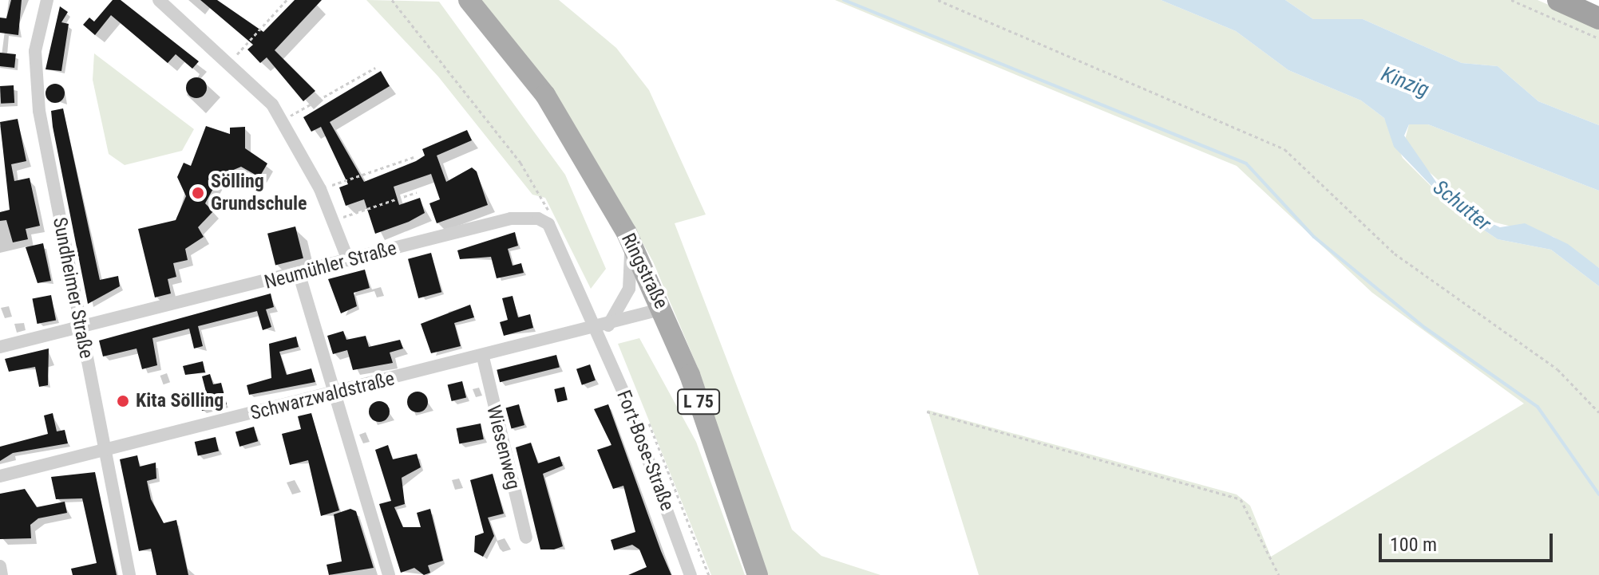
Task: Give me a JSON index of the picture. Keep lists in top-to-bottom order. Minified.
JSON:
{"streets":{"main road":["Ringstraße","L 75"],"street":["Neumühler Straße","Sundheimer Straße","Schwarzwaldstraße","Wiesenweg","Fort-Bose-Straße"]},"crossings":[["Neumühler Straße","Sundheimer Straße"],["Neumühler Straße","Schwarzwaldstraße"],["Neumühler Straße","Fort-Bose-Straße"],["Ringstraße","Schwarzwaldstraße"],["Sundheimer Straße","Schwarzwaldstraße"],["Schwarzwaldstraße","Wiesenweg"],["Schwarzwaldstraße","Fort-Bose-Straße"]],"water":["Kinzig","Schutter"],"places":["Sölling Grundschule","Kita Sölling"],"scale_bar":"100 m"}
